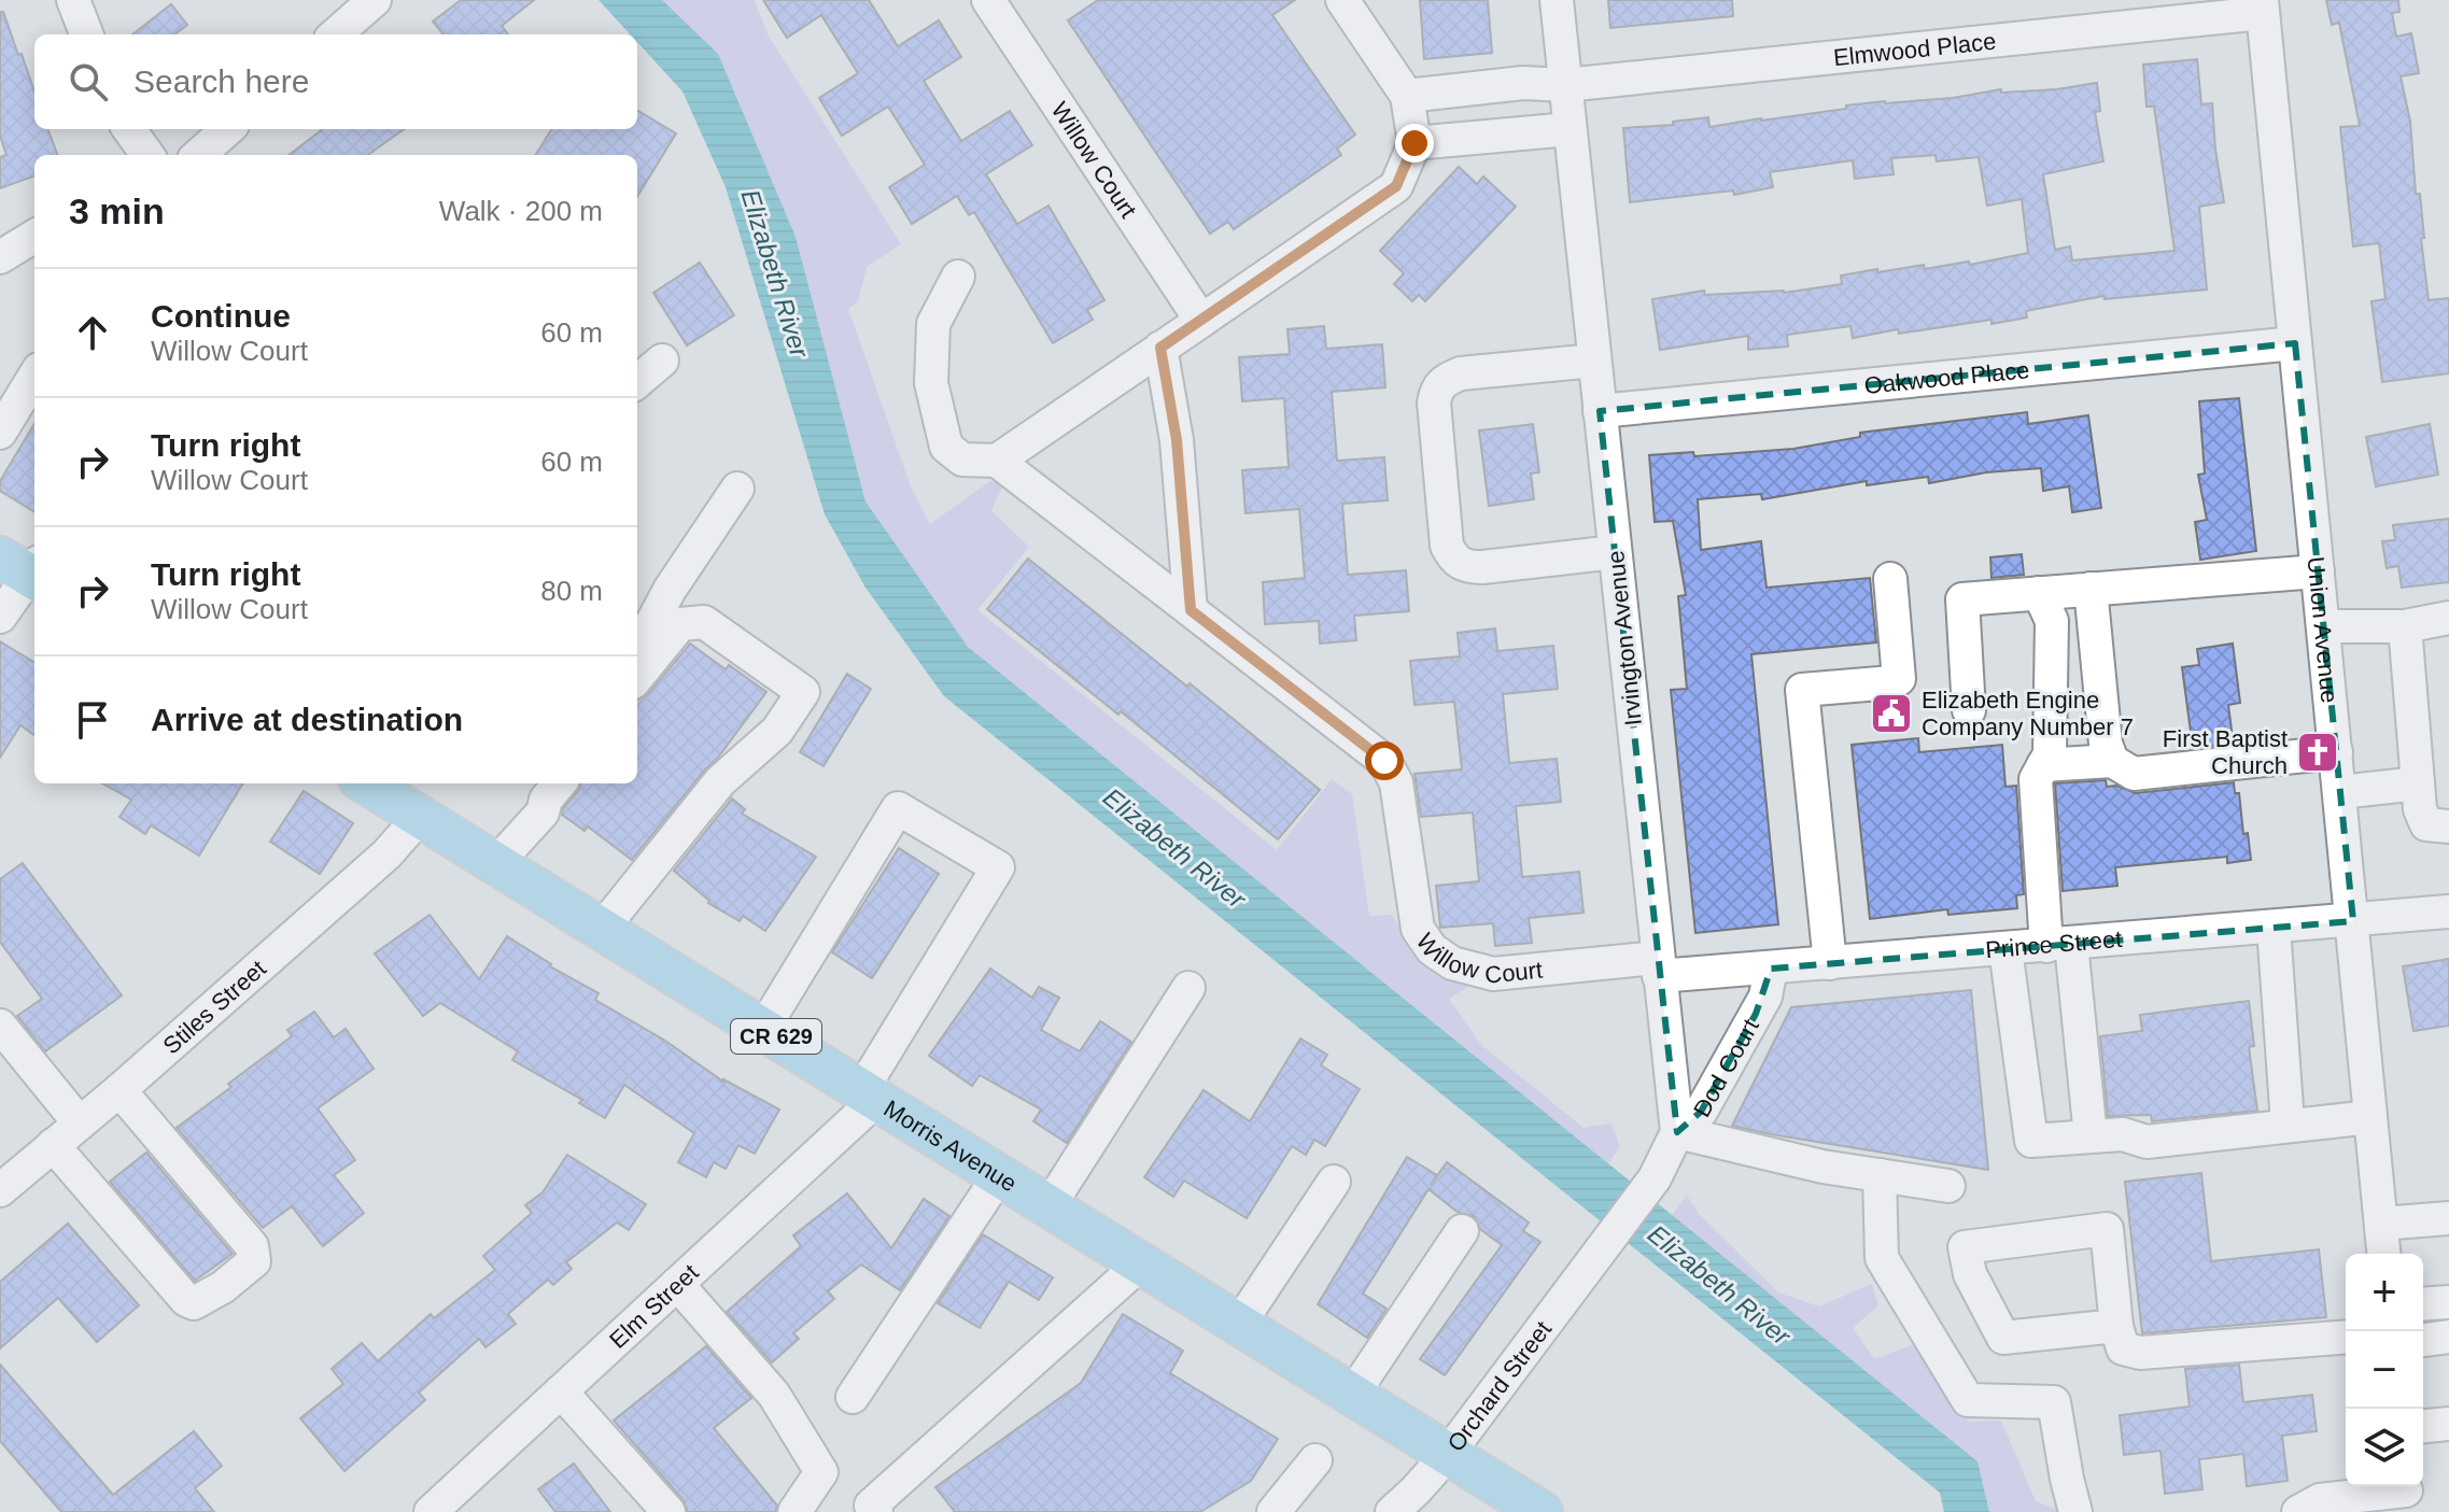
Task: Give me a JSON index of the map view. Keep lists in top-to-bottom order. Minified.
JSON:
{"streets":{"main road":["CR 629","Morris Avenue"],"street":["Elmwood Place","Willow Court","Oakwood Place","Union Avenue","Irvington Avenue","Prince Street","Stiles Street","Dod Court","Elm Street","Orchard Street"]},"crossings":[["Elmwood Place","Union Avenue"],["Elmwood Place","Irvington Avenue"],["Willow Court","Irvington Avenue"],["Willow Court","Prince Street"],["Oakwood Place","Union Avenue"],["Oakwood Place","Irvington Avenue"],["Union Avenue","Prince Street"],["Irvington Avenue","Prince Street"],["Irvington Avenue","Dod Court"],["Irvington Avenue","Orchard Street"],["Prince Street","Dod Court"],["Stiles Street","Morris Avenue"],["Dod Court","Orchard Street"],["Morris Avenue","Elm Street"],["Morris Avenue","Orchard Street"]],"water":["Elizabeth River"],"places":{"public building":["Elizabeth Engine Company Number 7"],"church":["First Baptist Church"]},"page":{"search":"Search here","heading":["3 min","Walk · 200 m"],"list":[["Continue","Willow Court","60 m"],["Turn right","Willow Court","60 m"],["Turn right","Willow Court","80 m"],"Arrive at destination"],"map_buttons":["+","−"]}}
